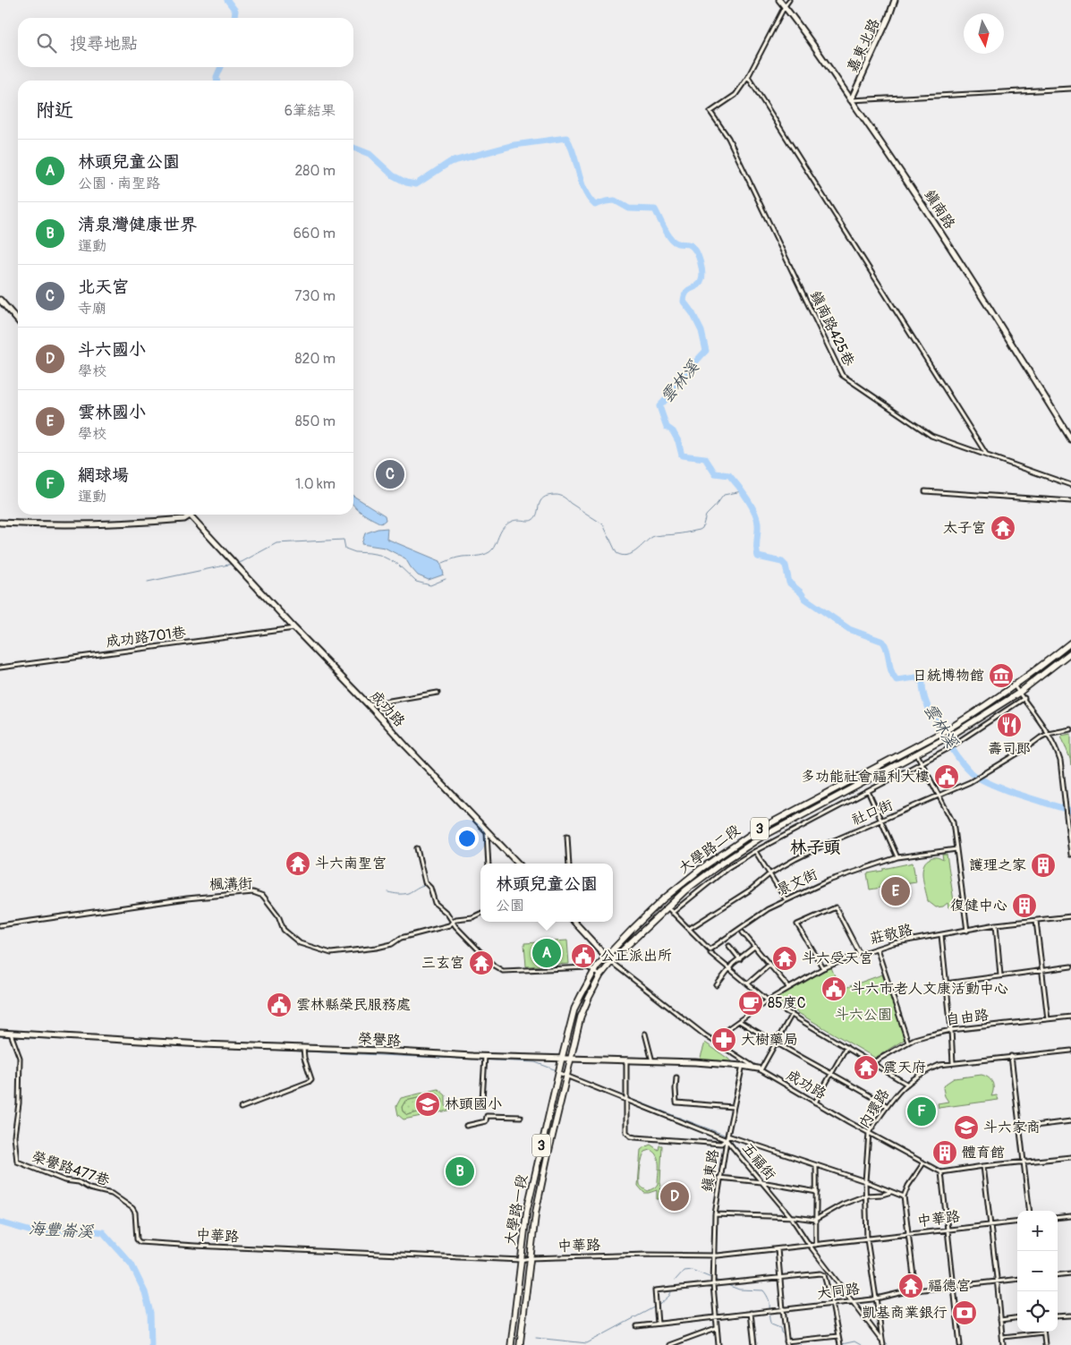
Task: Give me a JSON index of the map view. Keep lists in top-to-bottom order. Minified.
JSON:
{"streets":{"main road":["嘉東北路","鎮南路","成功路","3","大學路二段","榮譽路","大學路一段"],"street":["鎮南路425巷","成功路701巷","社口街","景文街","楓溝街","莊敬路","自由路","內環路","五福街","榮譽路477巷","鎮東路","中華路","大同路"]},"crossings":[["嘉東北路","鎮南路"],["成功路701巷","成功路"],["成功路","榮譽路"],["成功路","內環路"],["社口街","景文街"],["大學路二段","大學路一段"],["榮譽路","榮譽路477巷"],["榮譽路","鎮東路"],["榮譽路","大學路一段"],["內環路","五福街"],["內環路","中華路"],["內環路","大同路"],["五福街","鎮東路"],["五福街","大學路一段"],["五福街","中華路"],["五福街","大同路"],["榮譽路477巷","中華路"],["鎮東路","中華路"],["鎮東路","大同路"],["大學路一段","中華路"]],"districts":["林子頭"],"water":["雲林溪","海豐崙溪"],"parks":["斗六公園"],"places":{"temple":["太子宮","斗六南聖宮","斗六受天宮","三玄宮","震天府","福德宮"],"museum":["日統博物館"],"restaurant":["壽司郎"],"public building":["多功能社會福利大樓","公正派出所","斗六市老人文康活動中心","雲林縣榮民服務處"],"building":["護理之家","復健中心","體育館"],"cafe":["85度C"],"pharmacy":["大樹藥局"],"school or university":["林頭國小","斗六家商"],"bank":["凱基商業銀行"]},"north":"bottom","page":{"search":"搜尋地點","heading":["附近","6筆結果"],"list":[{"mark":"A","name":"林頭兒童公園","note":"公園 · 南聖路","value":"280 m"},{"mark":"B","name":"清泉灣健康世界","note":"運動","value":"660 m"},{"mark":"C","name":"北天宮","note":"寺廟","value":"730 m"},{"mark":"D","name":"斗六國小","note":"學校","value":"820 m"},{"mark":"E","name":"雲林國小","note":"學校","value":"850 m"},{"mark":"F","name":"網球場","note":"運動","value":"1.0 km"}],"pins":["C","E","A","F","B","D"],"popup":["林頭兒童公園","公園"],"map_buttons":["+","−"]}}
